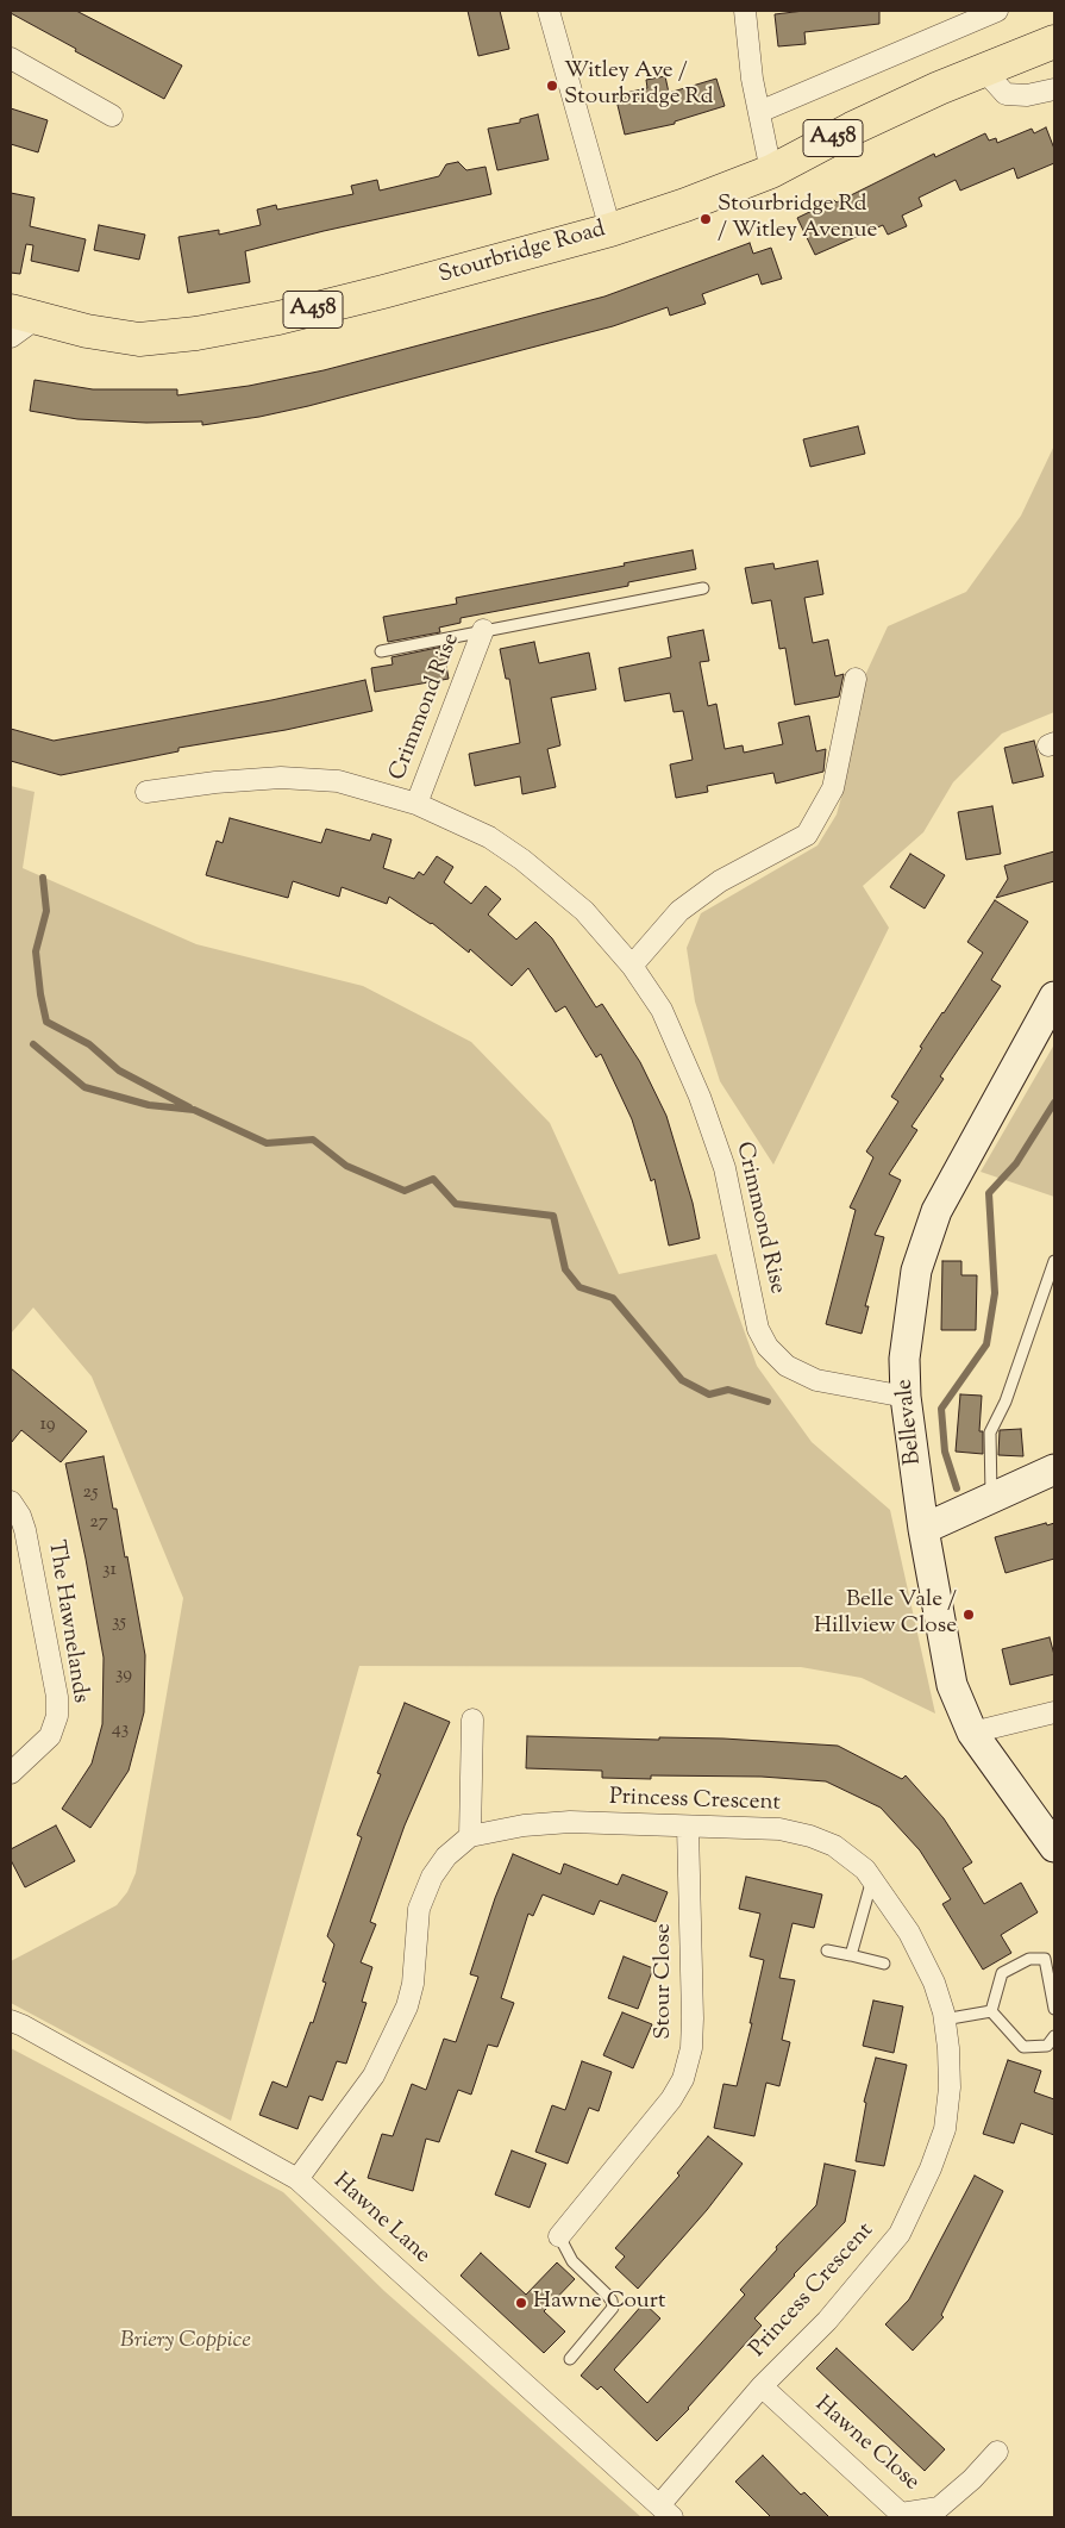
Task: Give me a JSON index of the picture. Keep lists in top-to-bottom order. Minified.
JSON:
{"streets":{"highway":["A458","Stourbridge Road"],"street":["Crimmond Rise","Bellevale","The Hawnelands","Princess Crescent","Stour Close","Hawne Lane","Hawne Close"]},"crossings":[["Crimmond Rise","Bellevale"],["Princess Crescent","Stour Close"],["Princess Crescent","Hawne Lane"],["Princess Crescent","Hawne Close"]],"parks":["Briery Coppice"],"places":["Witley Ave / Stourbridge Rd","Stourbridge Rd / Witley Avenue","Belle Vale / Hillview Close","Hawne Court"],"house_numbers":["19","25","27","31","35","39","43"]}
